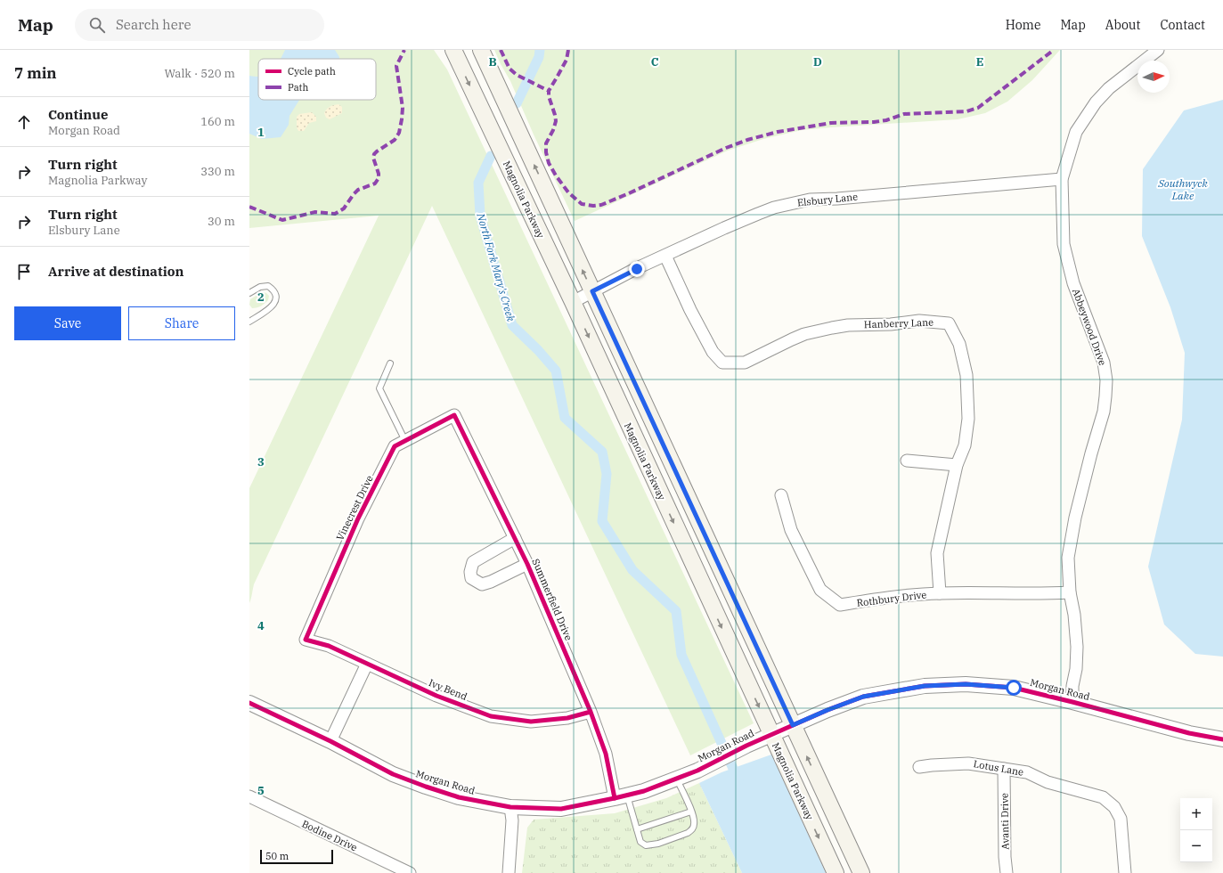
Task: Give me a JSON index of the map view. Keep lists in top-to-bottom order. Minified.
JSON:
{"streets":{"main road":["Magnolia Parkway"],"street":["Elsbury Lane","Hanberry Lane","Abbeywood Drive","Vinecrest Drive","Rothbury Drive","Summerfield Drive","Ivy Bend","Morgan Road","Lotus Lane","Avanti Drive","Bodine Drive"]},"crossings":[["Magnolia Parkway","Elsbury Lane"],["Magnolia Parkway","Morgan Road"],["Elsbury Lane","Hanberry Lane"],["Elsbury Lane","Abbeywood Drive"],["Hanberry Lane","Rothbury Drive"],["Abbeywood Drive","Rothbury Drive"],["Abbeywood Drive","Morgan Road"],["Vinecrest Drive","Summerfield Drive"],["Vinecrest Drive","Ivy Bend"],["Summerfield Drive","Ivy Bend"],["Summerfield Drive","Morgan Road"],["Lotus Lane","Avanti Drive"]],"water":["Southwyck Lake","North Fork Mary's Creek"],"legend":["Cycle path","Path"],"scale_bar":"50 m","north":"right","page":{"header":"Map","search":"Search here","nav":["Home","Map","About","Contact"],"heading":["7 min","Walk · 520 m"],"list":[["Continue","Morgan Road","160 m"],["Turn right","Magnolia Parkway","330 m"],["Turn right","Elsbury Lane","30 m"],"Arrive at destination"],"buttons":["Save","Share"],"map_buttons":["+","−"],"scale":"50 m"},"grid":{"columns":["B","C","D","E"],"rows":["1","2","3","4","5"]}}
